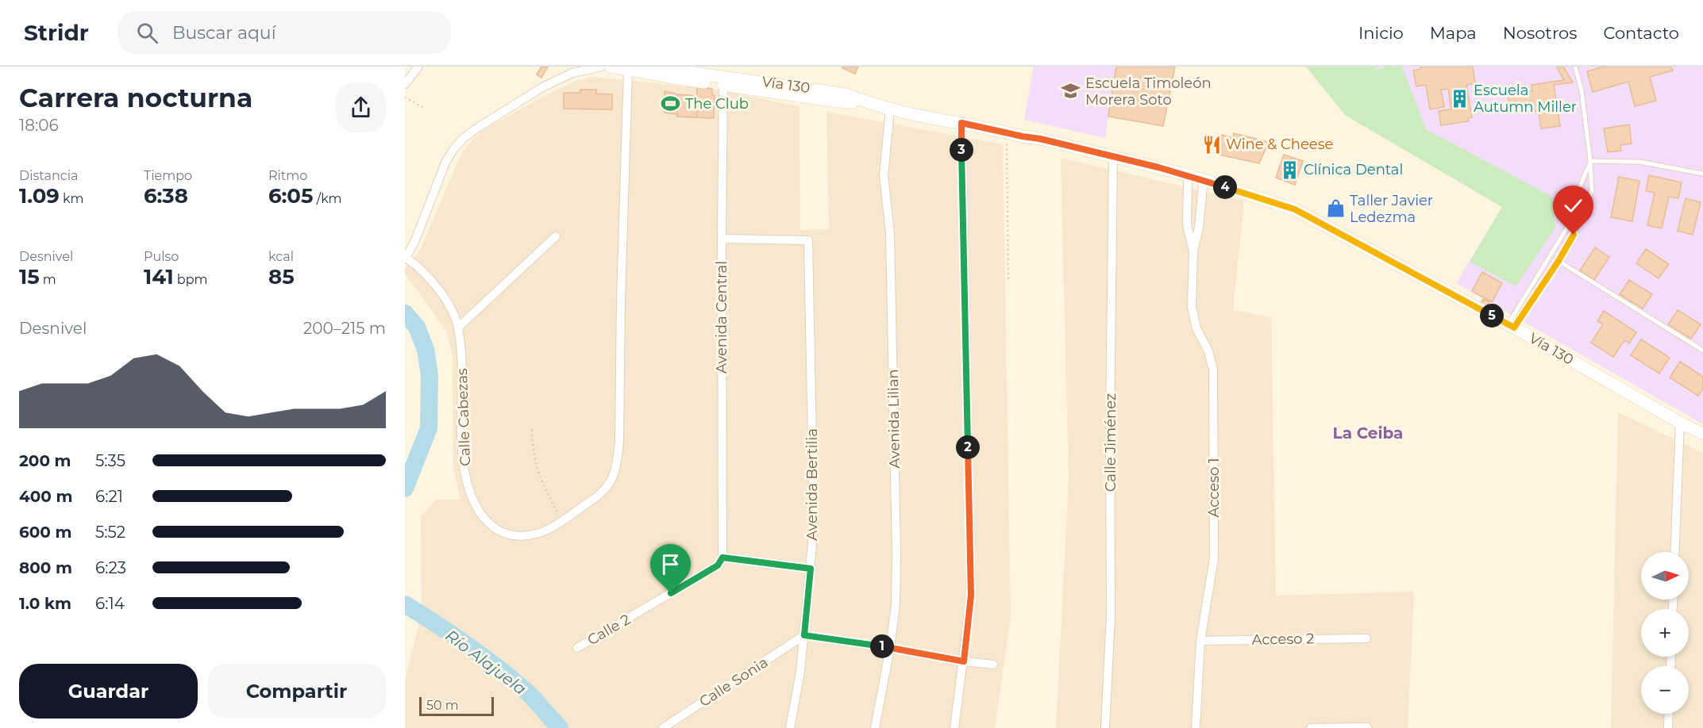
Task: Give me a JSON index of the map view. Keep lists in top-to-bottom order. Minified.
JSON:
{"streets":{"main road":["Vía 130"],"street":["Avenida Central","Calle Cabezas","Avenida Lilian","Calle Jiménez","Avenida Bertilia","Acceso 1","Calle 2","Acceso 2","Calle Sonia"]},"crossings":[["Vía 130","Avenida Central"],["Vía 130","Calle Cabezas"],["Vía 130","Avenida Lilian"],["Vía 130","Calle Jiménez"],["Vía 130","Acceso 1"],["Avenida Central","Avenida Bertilia"],["Avenida Central","Calle 2"],["Avenida Bertilia","Calle Sonia"],["Acceso 1","Acceso 2"]],"districts":["La Ceiba"],"water":["Río Alajuela"],"places":{"school or university":["Escuela Timoleón Morera Soto"],"building":["Escuela Autumn Miller","Clínica Dental"],"sports":["The Club"],"restaurant":["Wine & Cheese"],"shop":["Taller Javier Ledezma"]},"scale_bar":"50 m","north":"right","page":{"header":"Stridr","search":"Buscar aquí","nav":["Inicio","Mapa","Nosotros","Contacto"],"heading":["Carrera nocturna","18:06"],"pins":["3","4","5","2","1"],"stats":[["Distancia","1.09 km"],["Tiempo","6:38"],["Ritmo","6:05 /km"],["Desnivel","15 m"],["Pulso","141 bpm"],["kcal","85"]],"chart":["Desnivel","200–215 m"],"list":[{"name":"200 m","note":"5:35"},{"name":"400 m","note":"6:21"},{"name":"600 m","note":"5:52"},{"name":"800 m","note":"6:23"},{"name":"1.0 km","note":"6:14"}],"map_buttons":["+","−"],"buttons":["Guardar","Compartir"],"scale":"50 m"}}
